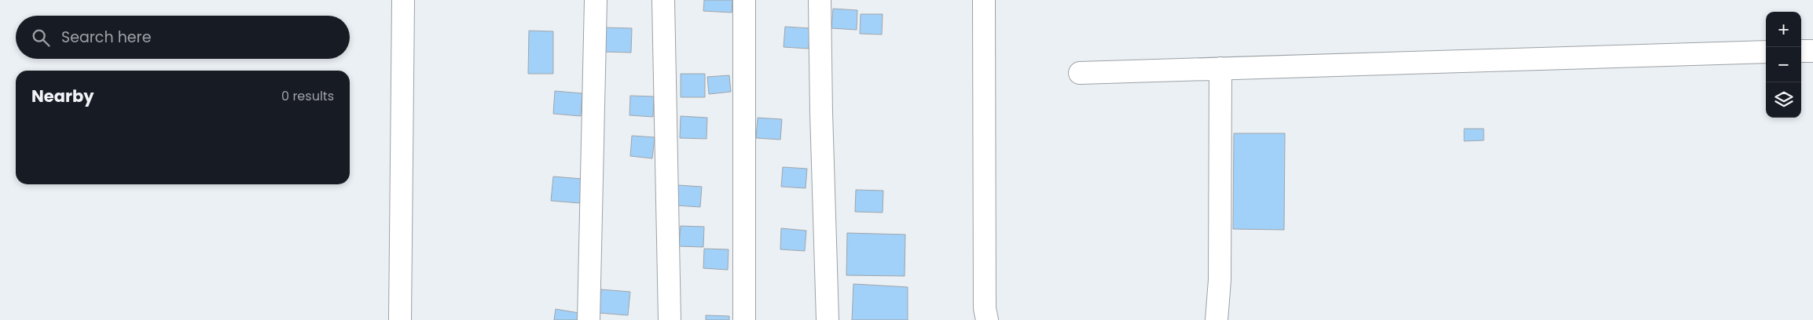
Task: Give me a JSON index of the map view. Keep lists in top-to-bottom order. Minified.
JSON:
{"page":{"map_buttons":["+","−"],"search":"Search here","heading":["Nearby","0 results"]}}
